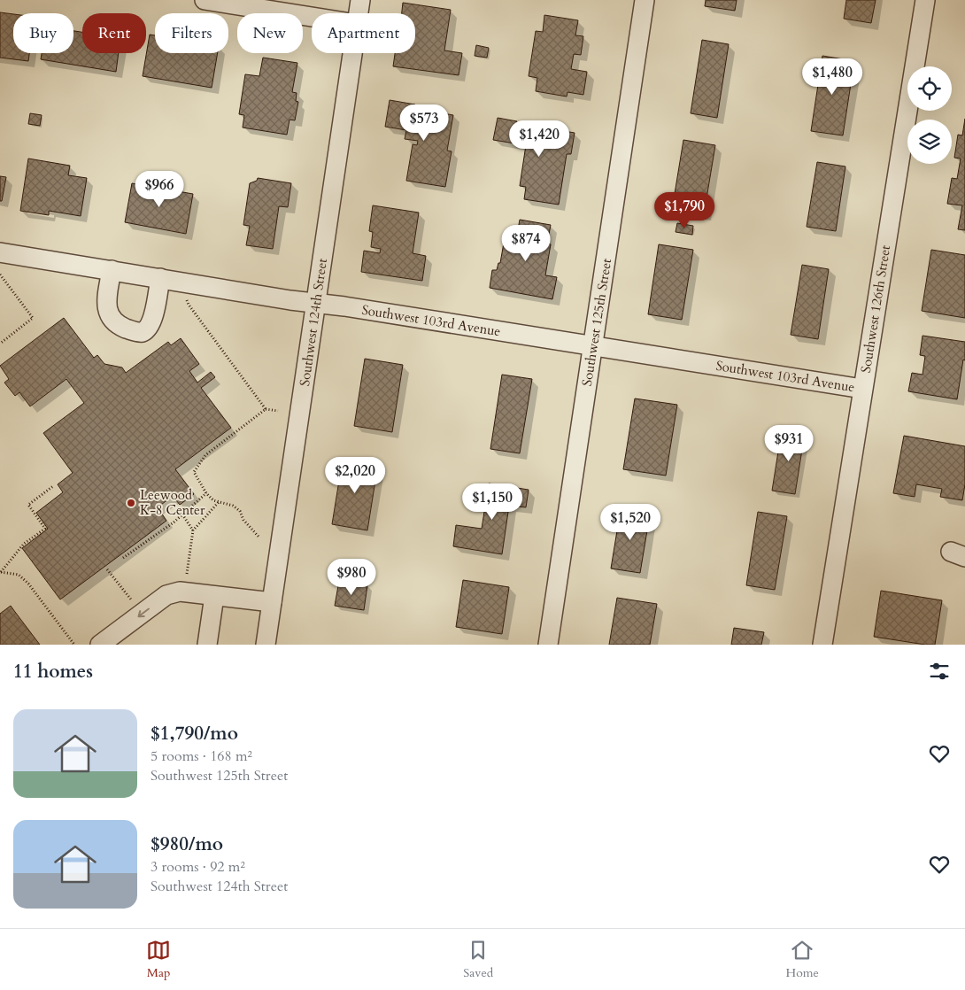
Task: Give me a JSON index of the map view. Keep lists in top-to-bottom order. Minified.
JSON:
{"streets":{"street":["Southwest 126th Street","Southwest 103rd Avenue","Southwest 124th Street","Southwest 125th Street"]},"crossings":[["Southwest 126th Street","Southwest 103rd Avenue"],["Southwest 103rd Avenue","Southwest 124th Street"],["Southwest 103rd Avenue","Southwest 125th Street"]],"places":["Leewood K-8 Center"],"page":{"chip":["Buy","Rent","Filters","New","Apartment"],"price":["$1,480","$573","$1,420","$966","$1,790","$874","$931","$2,020","$1,150","$1,520","$980"],"heading":"11 homes","list":[{"name":"$1,790/mo","note":"5 rooms · 168 m² · Southwest 125th Street"},{"name":"$980/mo","note":"3 rooms · 92 m² · Southwest 124th Street"}],"tabs":["Map","Saved","Home"]}}
